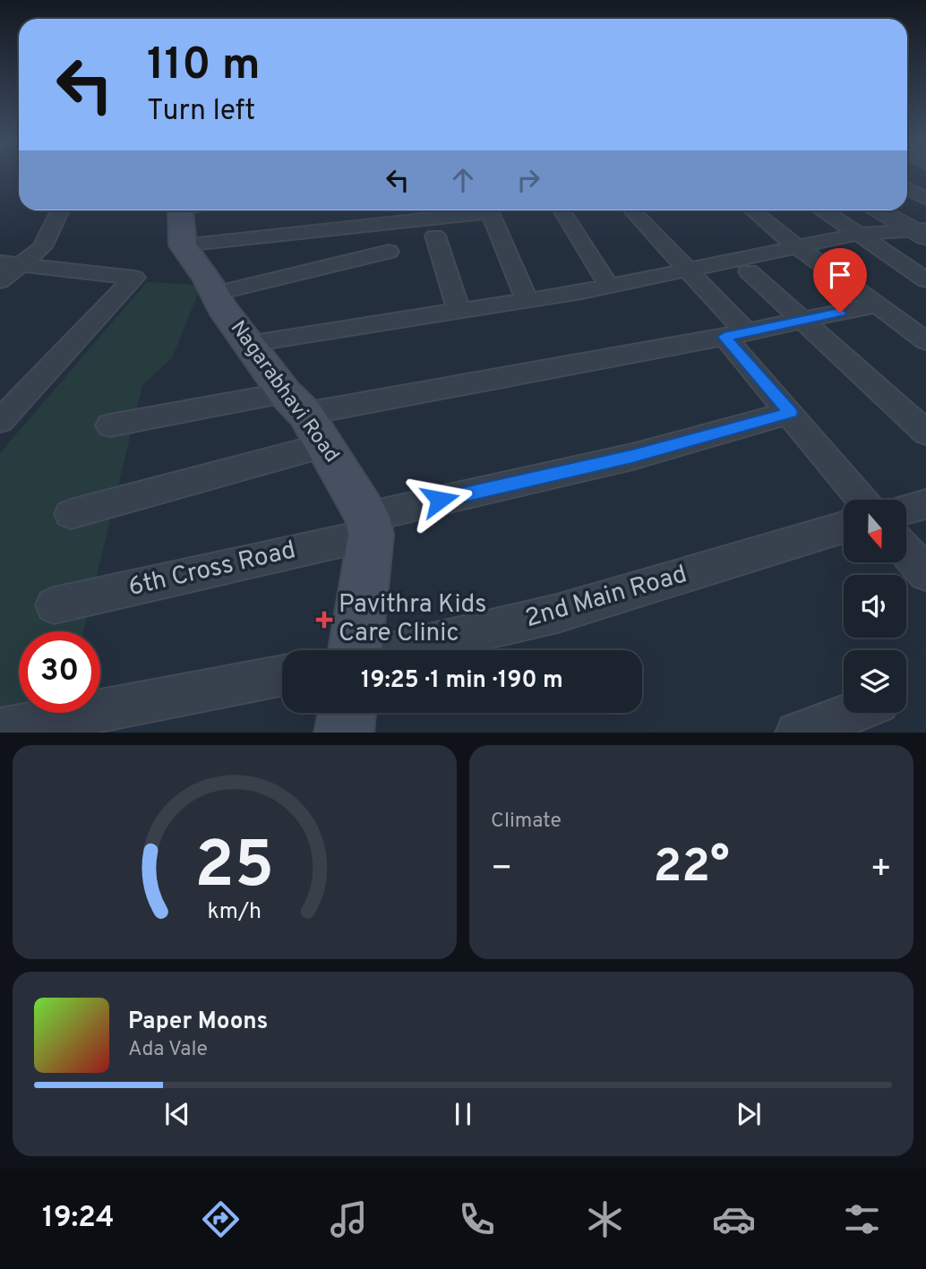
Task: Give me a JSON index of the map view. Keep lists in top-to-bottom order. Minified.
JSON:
{"streets":{"main road":["Nagarabhavi Road"],"street":["6th Cross Road","2nd Main Road"]},"crossings":[["Nagarabhavi Road","6th Cross Road"]],"places":{"health":["Pavithra Kids Care Clinic"]},"north":"bottom","page":{"turn":["110 m","Turn left"],"limit":"30","trip":"19:25 · 1 min · 190 m","tile":"Climate","heat":["−","22°","+"],"song":["Paper Moons","Ada Vale"],"tabs":"19:24","gauge":["25","km/h"]}}
